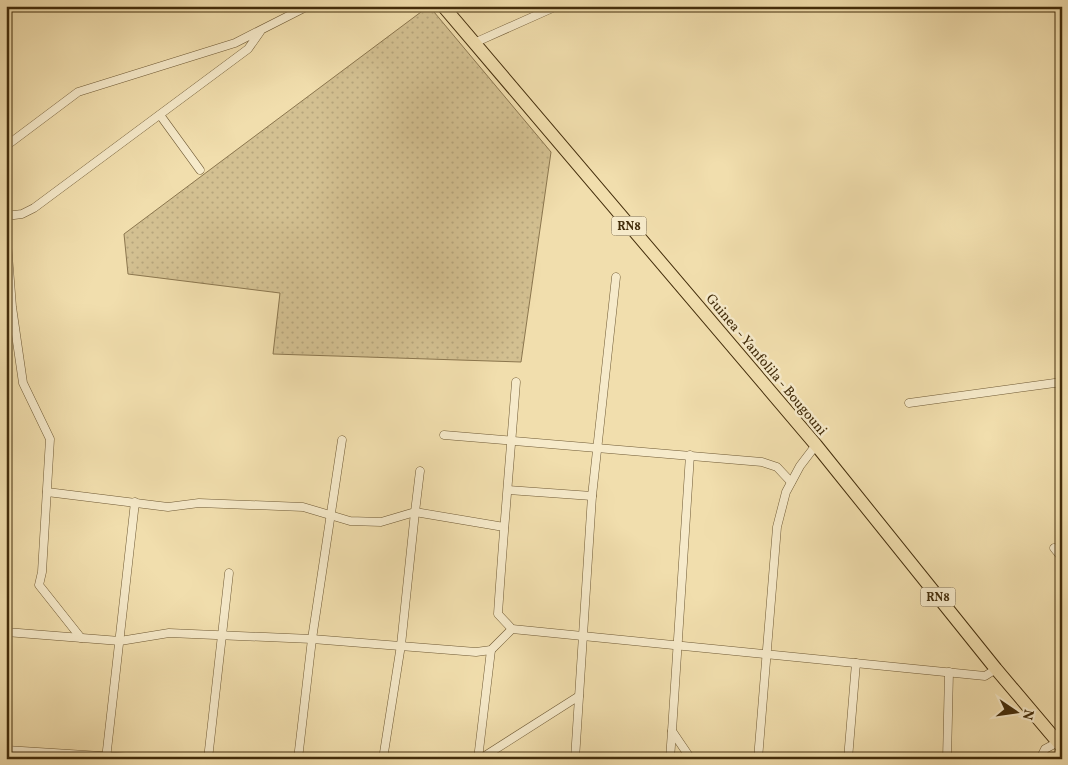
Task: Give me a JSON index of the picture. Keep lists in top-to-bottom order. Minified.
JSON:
{"streets":{"main road":["RN8","Guinea - Yanfolila - Bougouni"]},"north":"right"}
